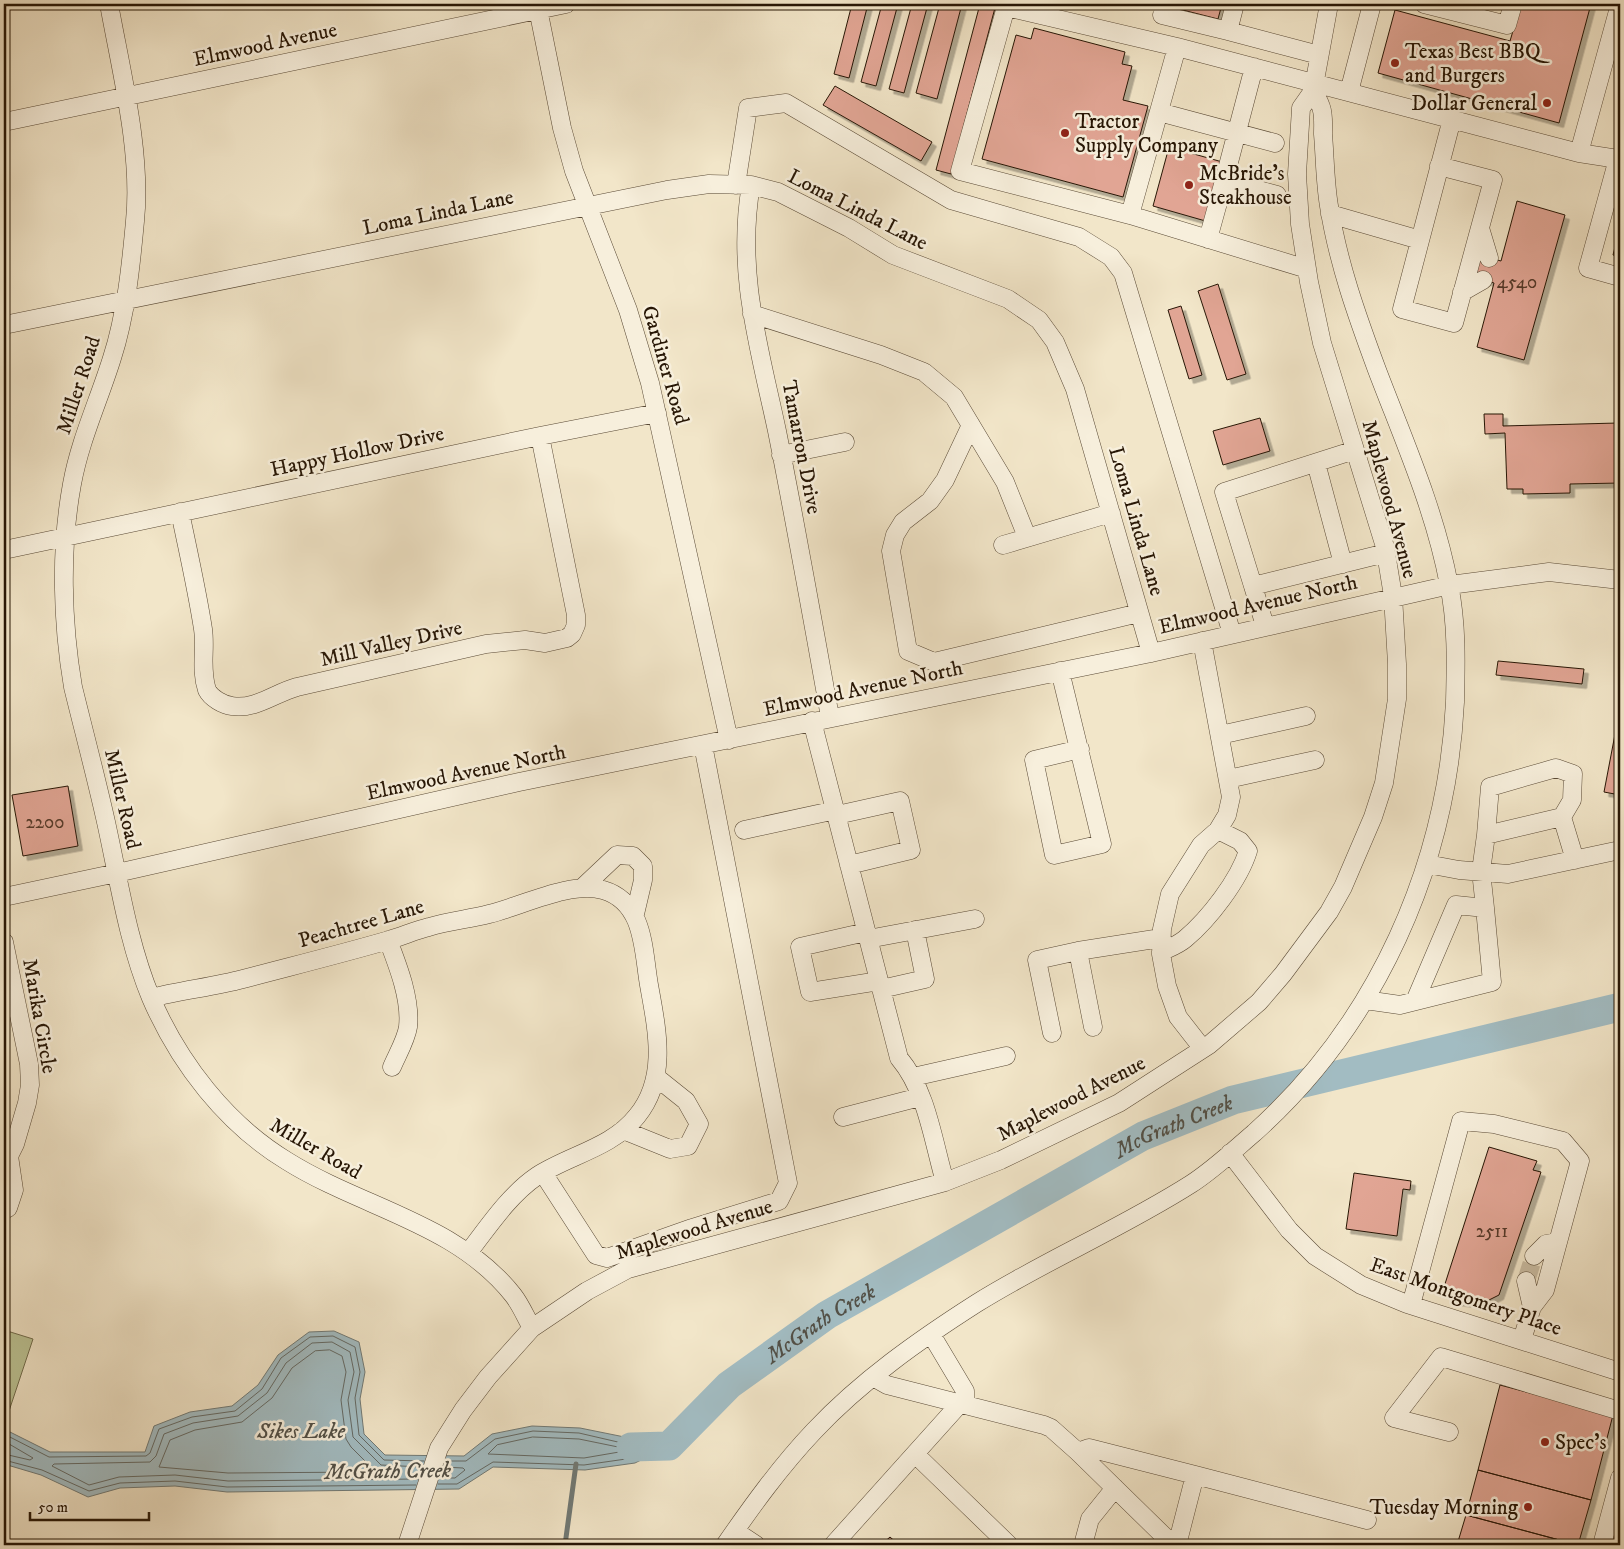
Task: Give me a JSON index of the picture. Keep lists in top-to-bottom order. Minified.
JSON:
{"streets":{"street":["Elmwood Avenue","Loma Linda Lane","Gardiner Road","Miller Road","Tamarron Drive","Happy Hollow Drive","Maplewood Avenue","Elmwood Avenue North","Mill Valley Drive","Peachtree Lane","Marika Circle","East Montgomery Place"]},"crossings":[["Elmwood Avenue","Gardiner Road"],["Elmwood Avenue","Miller Road"],["Loma Linda Lane","Gardiner Road"],["Loma Linda Lane","Miller Road"],["Loma Linda Lane","Tamarron Drive"],["Loma Linda Lane","Elmwood Avenue North"],["Gardiner Road","Happy Hollow Drive"],["Gardiner Road","Elmwood Avenue North"],["Miller Road","Happy Hollow Drive"],["Miller Road","Maplewood Avenue"],["Miller Road","Elmwood Avenue North"],["Miller Road","Peachtree Lane"],["Tamarron Drive","Elmwood Avenue North"],["Happy Hollow Drive","Mill Valley Drive"],["Maplewood Avenue","Elmwood Avenue North"],["Maplewood Avenue","East Montgomery Place"]],"water":["McGrath Creek","Sikes Lake"],"places":["Texas Best BBQ and Burgers","Dollar General","Tractor Supply Company","McBride's Steakhouse","Spec's","Tuesday Morning"],"house_numbers":["4540","2200","2511"],"scale_bar":"50 m"}
